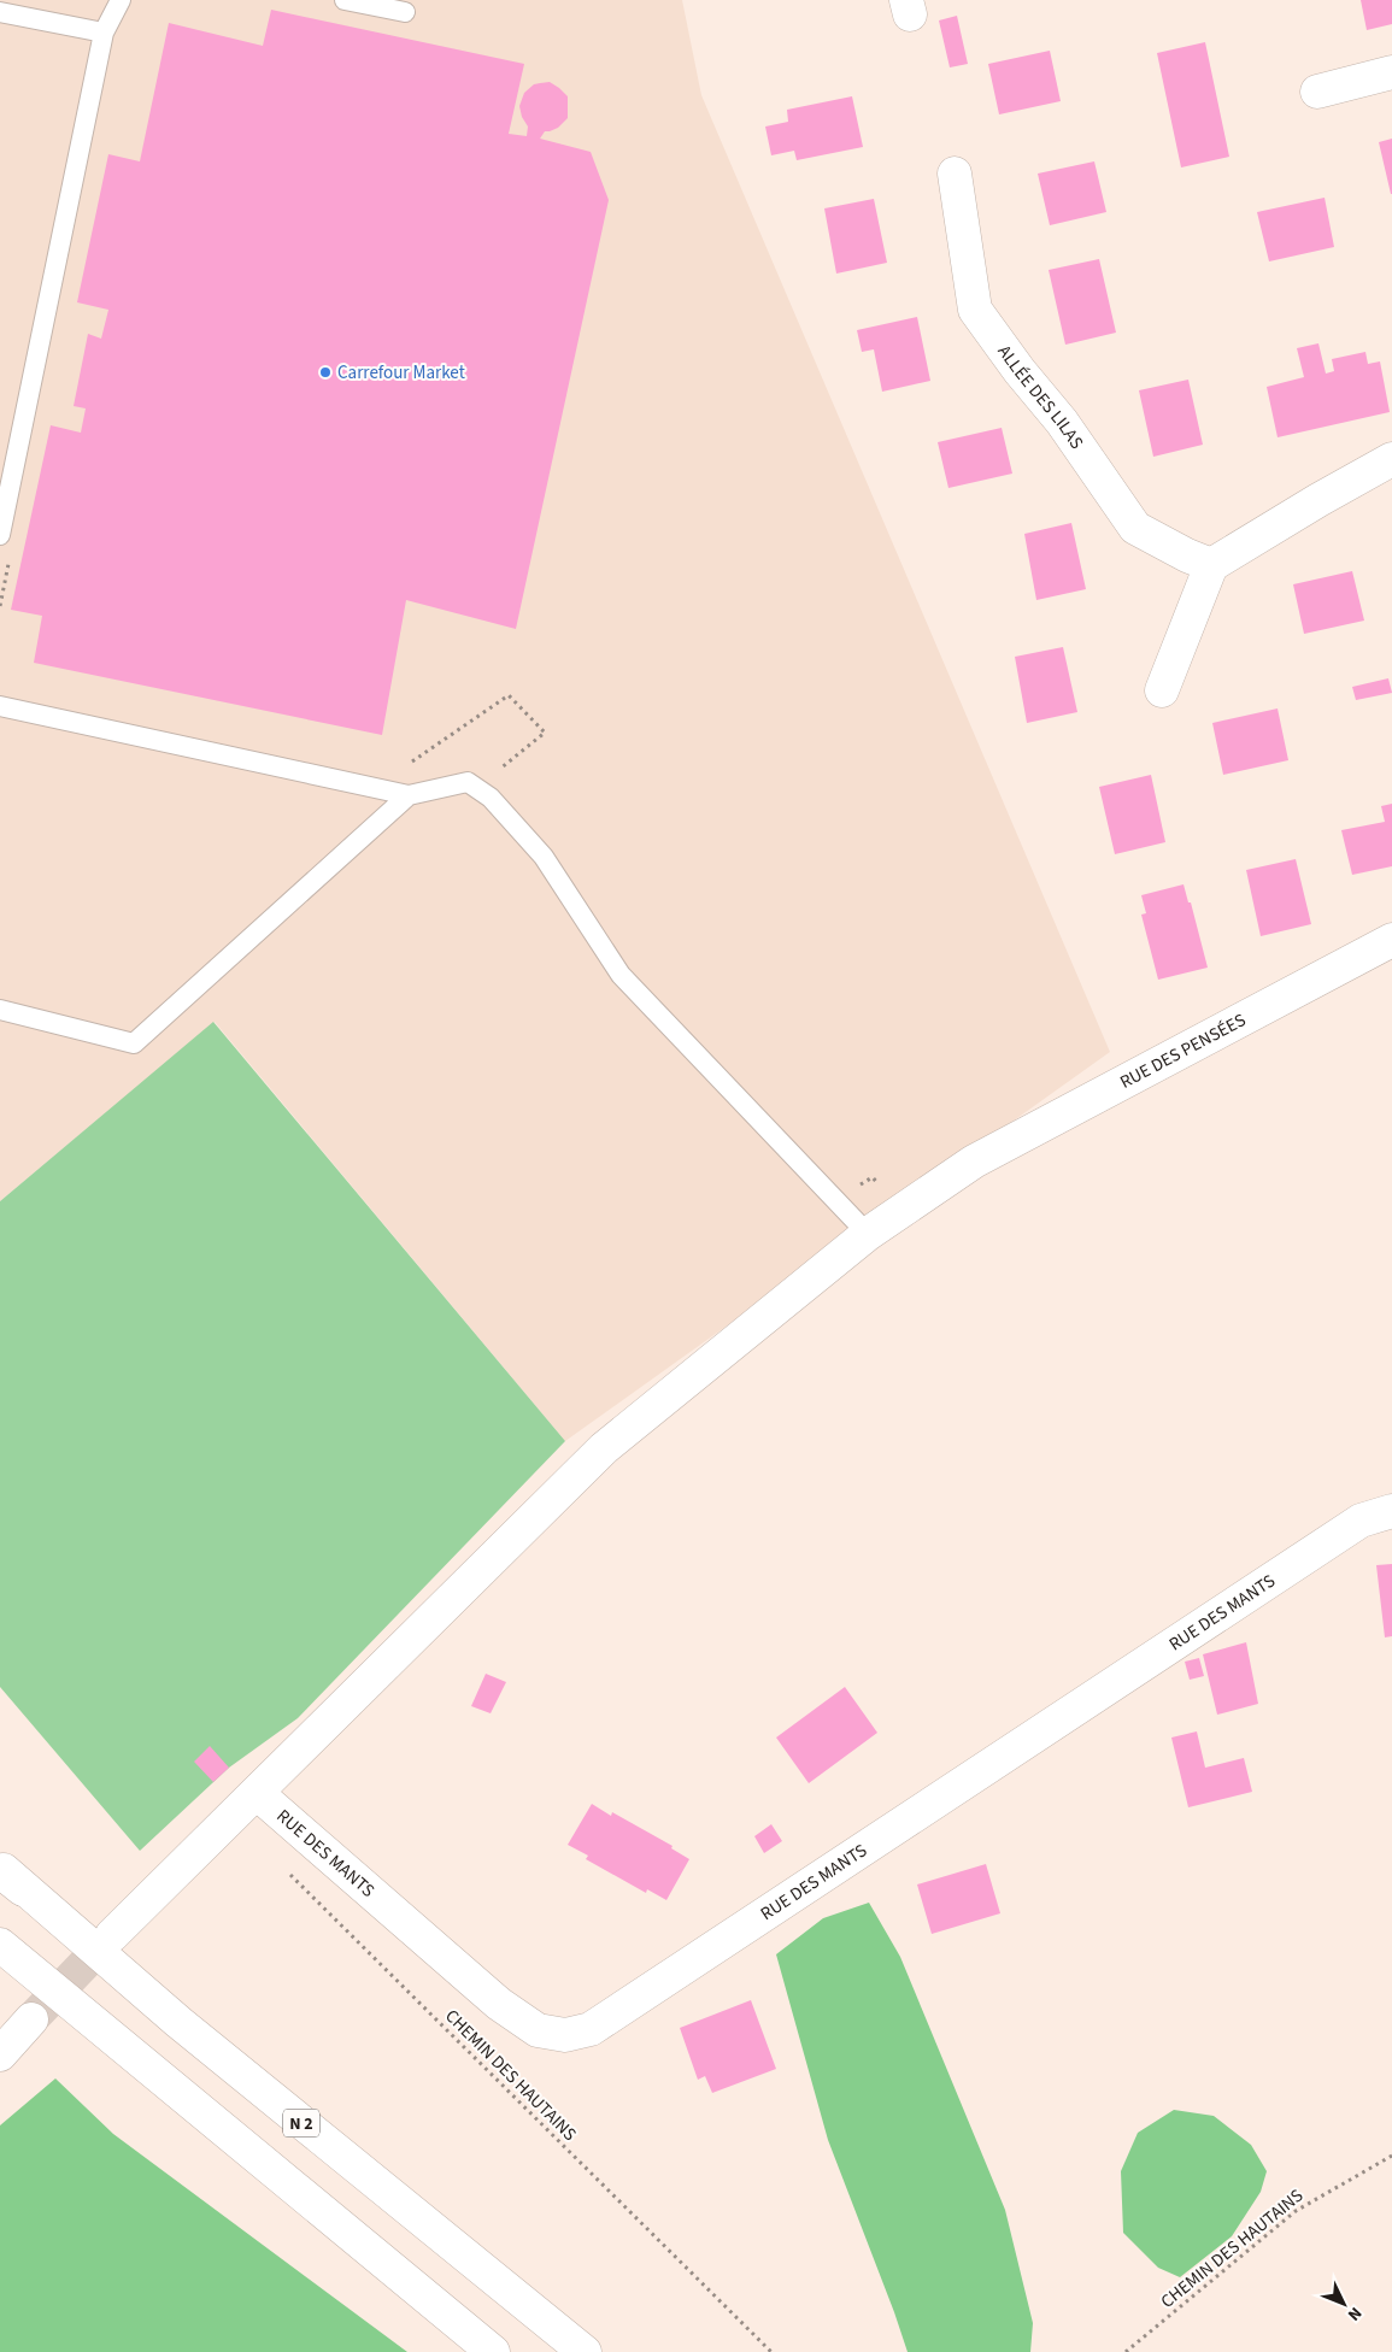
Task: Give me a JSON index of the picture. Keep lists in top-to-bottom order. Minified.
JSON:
{"streets":{"main road":["ALLÉE DES LILAS","RUE DES PENSÉES","RUE DES MANTS","N 2"],"path":["CHEMIN DES HAUTAINS"]},"crossings":[["RUE DES PENSÉES","RUE DES MANTS"]],"places":["Carrefour Market"],"north":"bottom right"}
